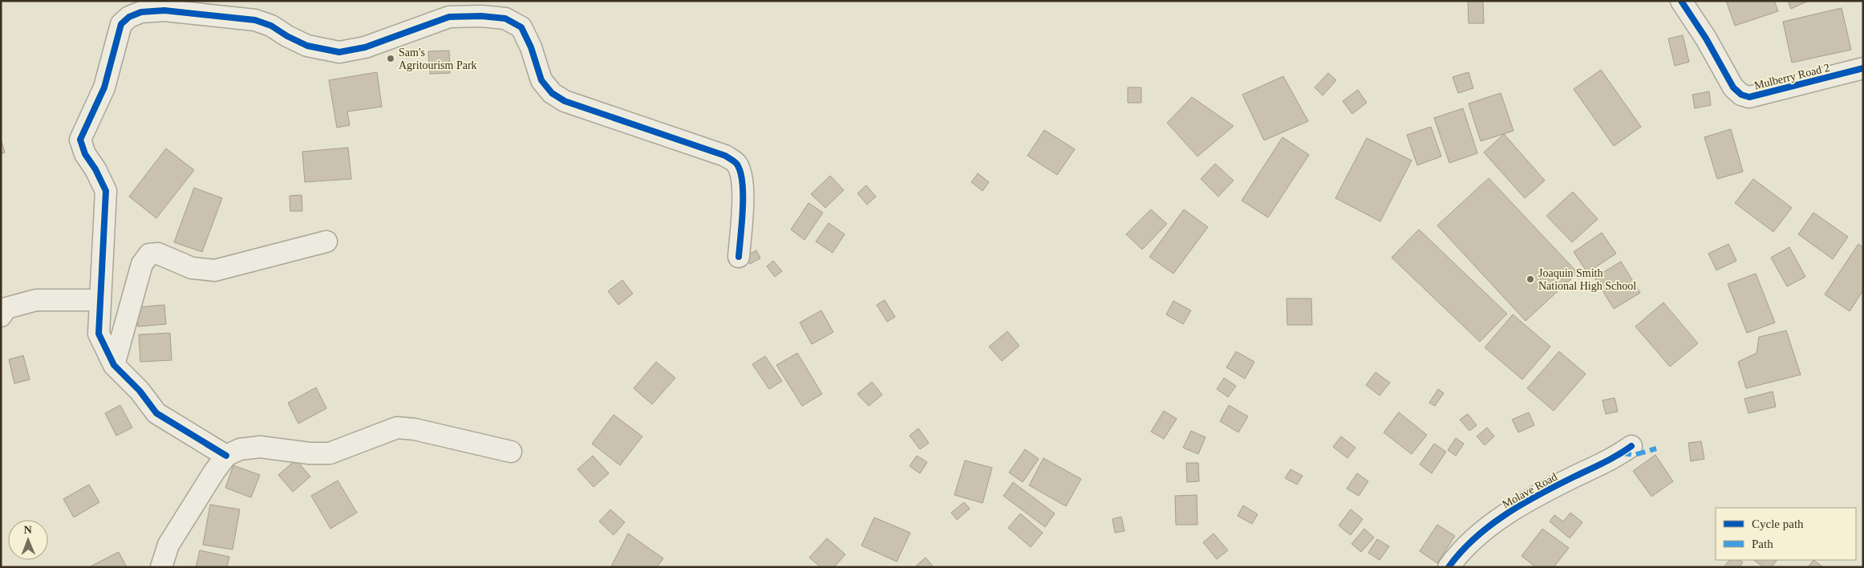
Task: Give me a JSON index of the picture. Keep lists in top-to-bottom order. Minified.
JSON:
{"streets":{"street":["Mulberry Road 2","Molave Road"]},"places":["Sam's Agritourism Park","Joaquin Smith National High School"],"legend":["Cycle path","Path"],"north":"top"}
